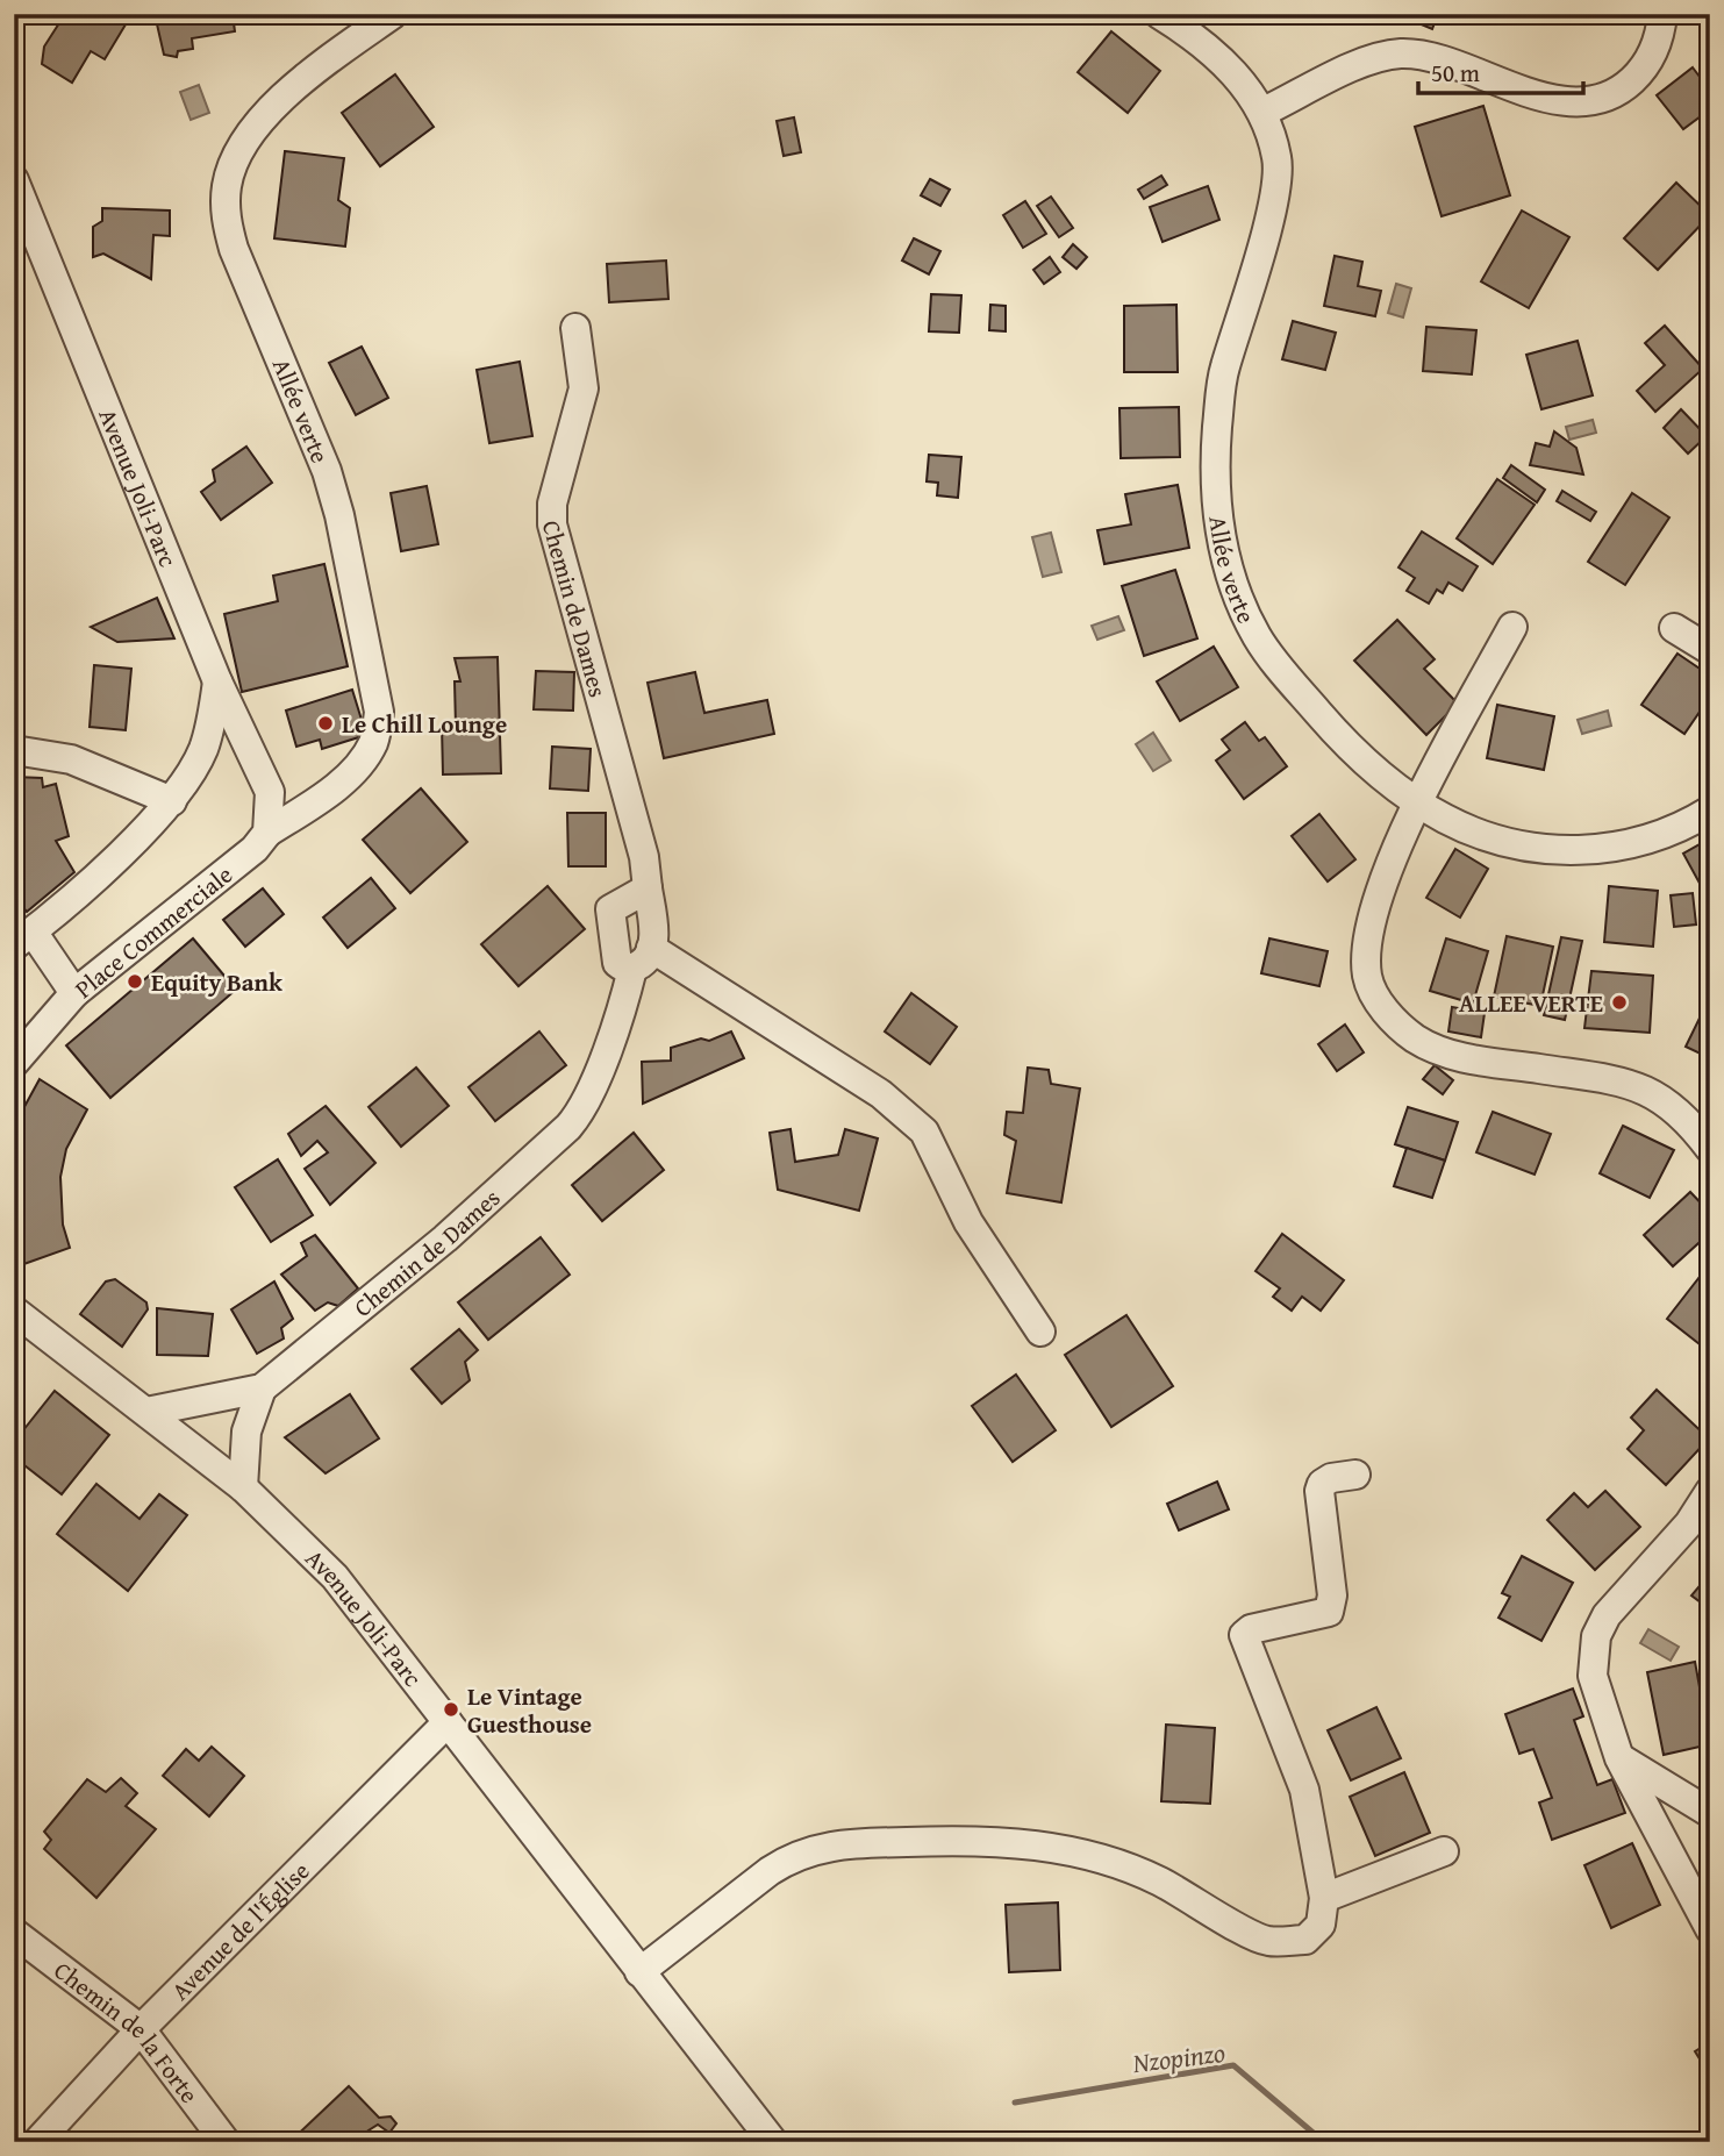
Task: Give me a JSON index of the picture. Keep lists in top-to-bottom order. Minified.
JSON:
{"streets":{"street":["Allée verte","Avenue Joli-Parc","Chemin de Dames","Place Commerciale","Avenue de l'Église","Chemin de la Forte"]},"crossings":[["Allée verte","Avenue Joli-Parc"],["Allée verte","Place Commerciale"],["Avenue Joli-Parc","Place Commerciale"],["Avenue Joli-Parc","Avenue de l'Église"],["Avenue de l'Église","Chemin de la Forte"]],"water":["Nzopinzo"],"places":["Le Chill Lounge","Equity Bank","ALLEE VERTE","Le Vintage Guesthouse"],"scale_bar":"50 m"}
